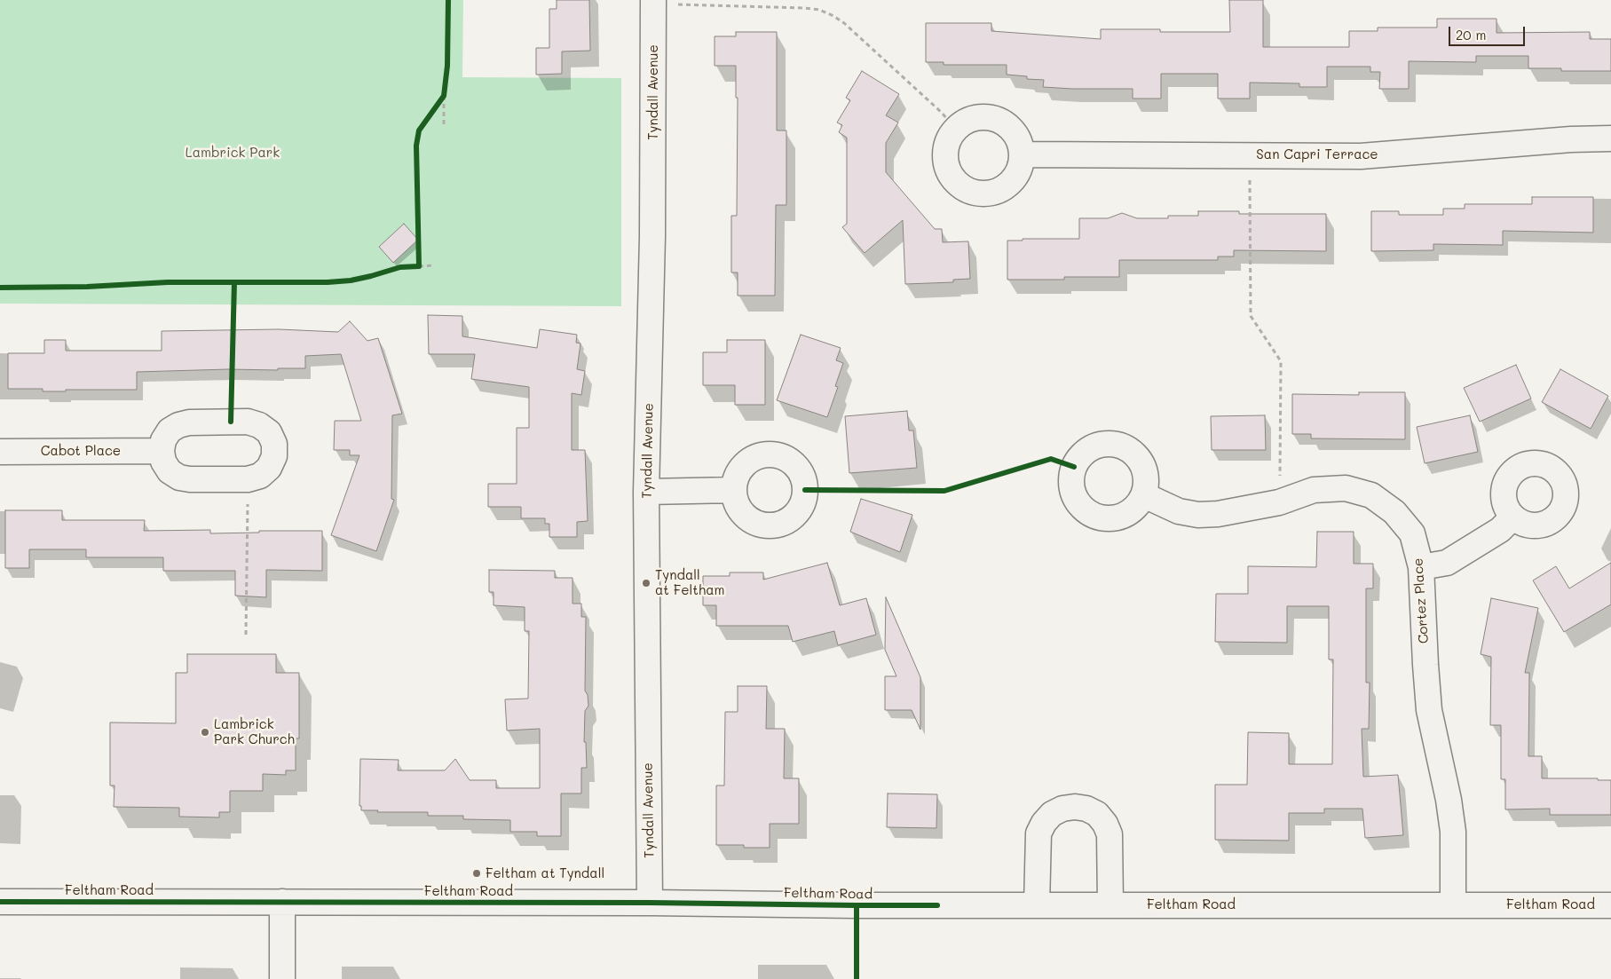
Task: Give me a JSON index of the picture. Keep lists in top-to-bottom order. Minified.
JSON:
{"streets":{"street":["Tyndall Avenue","San Capri Terrace","Cabot Place","Cortez Place","Feltham Road"]},"crossings":[["Tyndall Avenue","Feltham Road"],["Cortez Place","Feltham Road"]],"parks":["Lambrick Park"],"places":["Tyndall at Feltham","Lambrick Park Church","Feltham at Tyndall"],"scale_bar":"20 m"}
